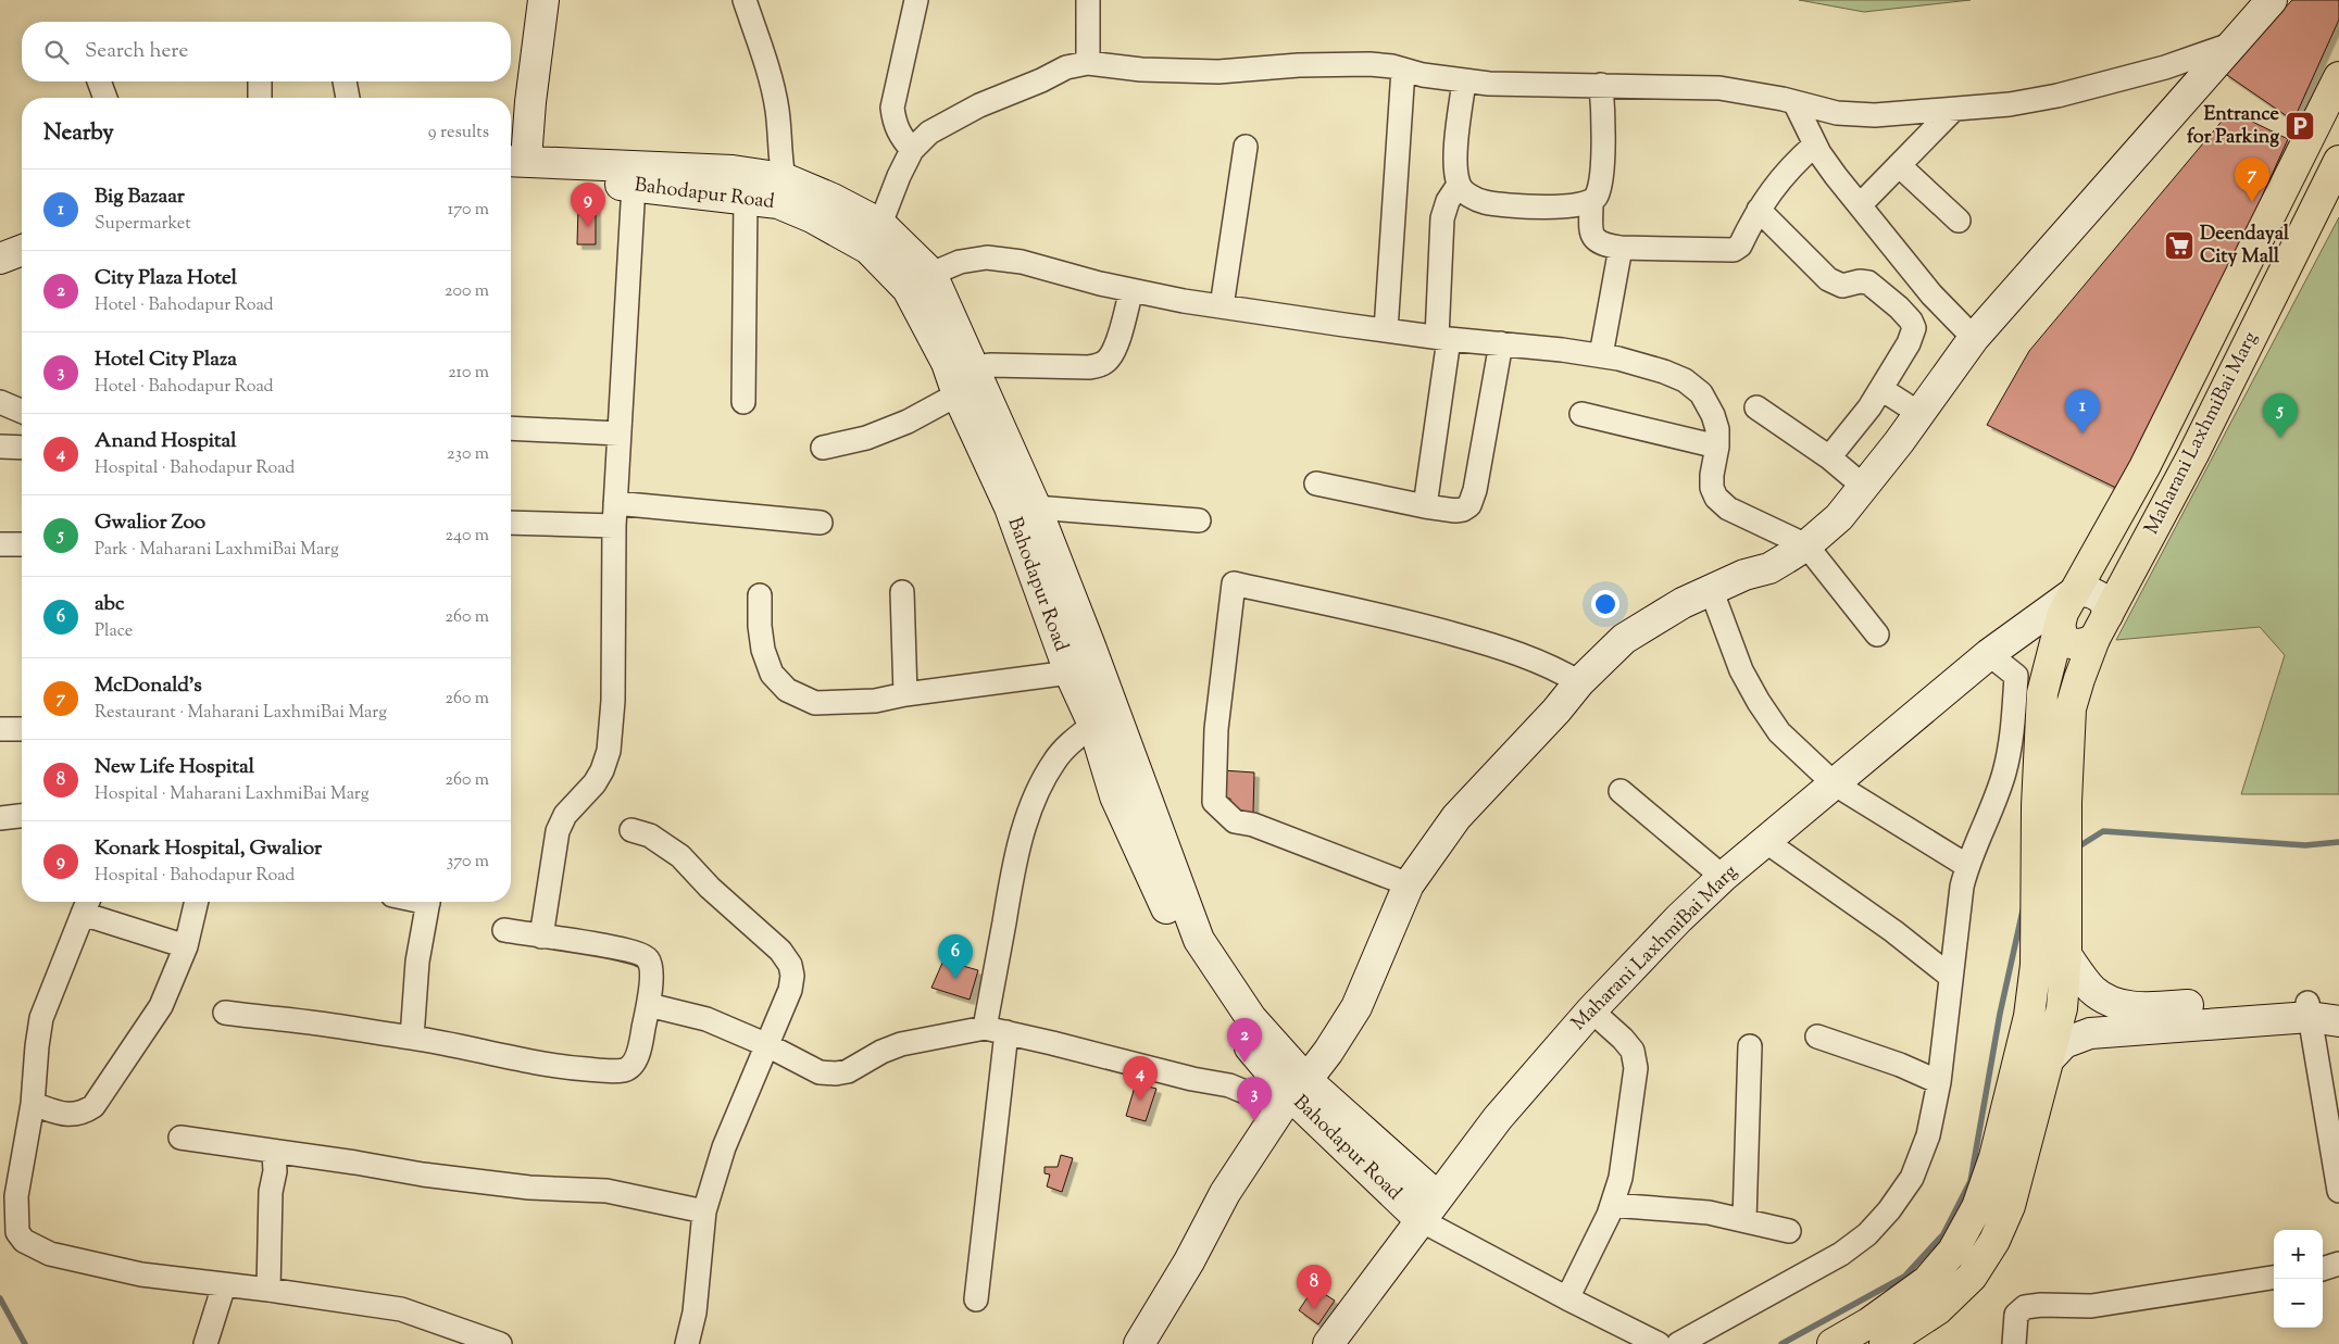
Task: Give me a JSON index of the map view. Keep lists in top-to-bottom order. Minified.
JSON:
{"streets":{"main road":["Bahodapur Road","Maharani LaxhmiBai Marg"]},"places":{"parking":["Entrance for Parking"],"supermarket":["Deendayal City Mall"]},"page":{"search":"Search here","heading":["Nearby","9 results"],"pins":["7","9","1","5","6","2","4","3","8"],"list":[{"mark":"1","name":"Big Bazaar","note":"Supermarket","value":"170 m"},{"mark":"2","name":"City Plaza Hotel","note":"Hotel · Bahodapur Road","value":"200 m"},{"mark":"3","name":"Hotel City Plaza","note":"Hotel · Bahodapur Road","value":"210 m"},{"mark":"4","name":"Anand Hospital","note":"Hospital · Bahodapur Road","value":"230 m"},{"mark":"5","name":"Gwalior Zoo","note":"Park · Maharani LaxhmiBai Marg","value":"240 m"},{"mark":"6","name":"abc","note":"Place","value":"260 m"},{"mark":"7","name":"McDonald's","note":"Restaurant · Maharani LaxhmiBai Marg","value":"260 m"},{"mark":"8","name":"New Life Hospital","note":"Hospital · Maharani LaxhmiBai Marg","value":"260 m"},{"mark":"9","name":"Konark Hospital, Gwalior","note":"Hospital · Bahodapur Road","value":"370 m"}],"map_buttons":["+","−"]}}
